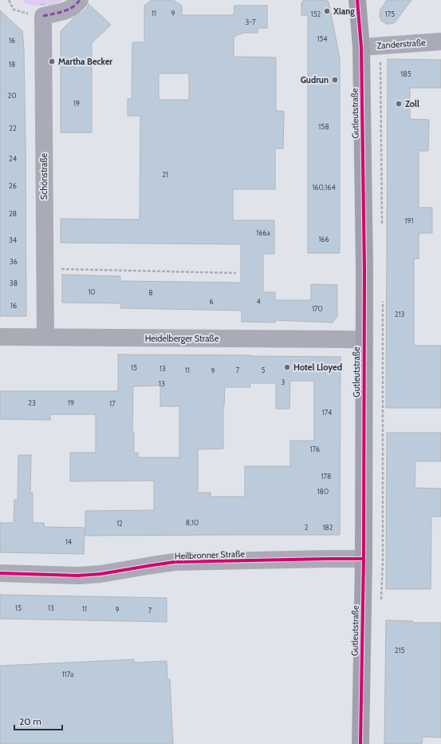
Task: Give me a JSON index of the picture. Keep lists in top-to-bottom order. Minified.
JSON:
{"streets":{"main road":["Gutleutstraße"],"street":["Zanderstraße","Schönstraße","Heidelberger Straße","Heilbronner Straße"]},"crossings":[["Zanderstraße","Gutleutstraße"],["Gutleutstraße","Heidelberger Straße"],["Gutleutstraße","Heilbronner Straße"],["Schönstraße","Heidelberger Straße"]],"places":["Xiang","Martha Becker","Gudrun","Zoll","Hotel Lloyed"],"house_numbers":["11","9","152","175","3-7","154","16","18","185","20","19","158","22","24","21","26","160,164","28","191","166a","166","34","36","38","10","8","6","4","16","170","213","15","13","11","7","5","9","3","13","23","19","17","174","176","178","180","8,10","12","2","182","14","15","13","11","9","7","215","117a"],"scale_bar":"20 m"}
